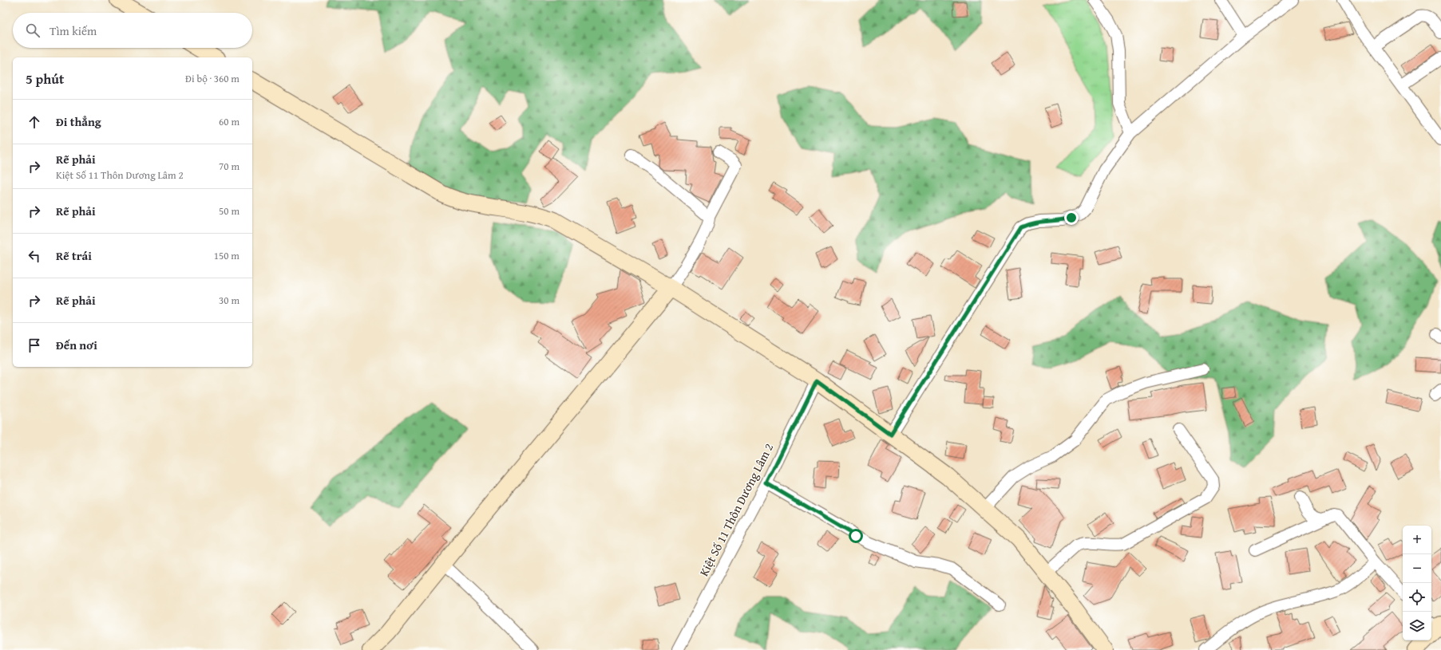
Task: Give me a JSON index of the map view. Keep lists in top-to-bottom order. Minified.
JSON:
{"streets":{"street":["Kiệt Số 11 Thôn Dương Lâm 2"]},"page":{"search":"Tìm kiếm","heading":["5 phút","Đi bộ · 360 m"],"list":[["Đi thẳng","60 m"],["Rẽ phải","Kiệt Số 11 Thôn Dương Lâm 2","70 m"],["Rẽ phải","50 m"],["Rẽ trái","150 m"],["Rẽ phải","30 m"],"Đến nơi"],"map_buttons":["+","−"]}}
